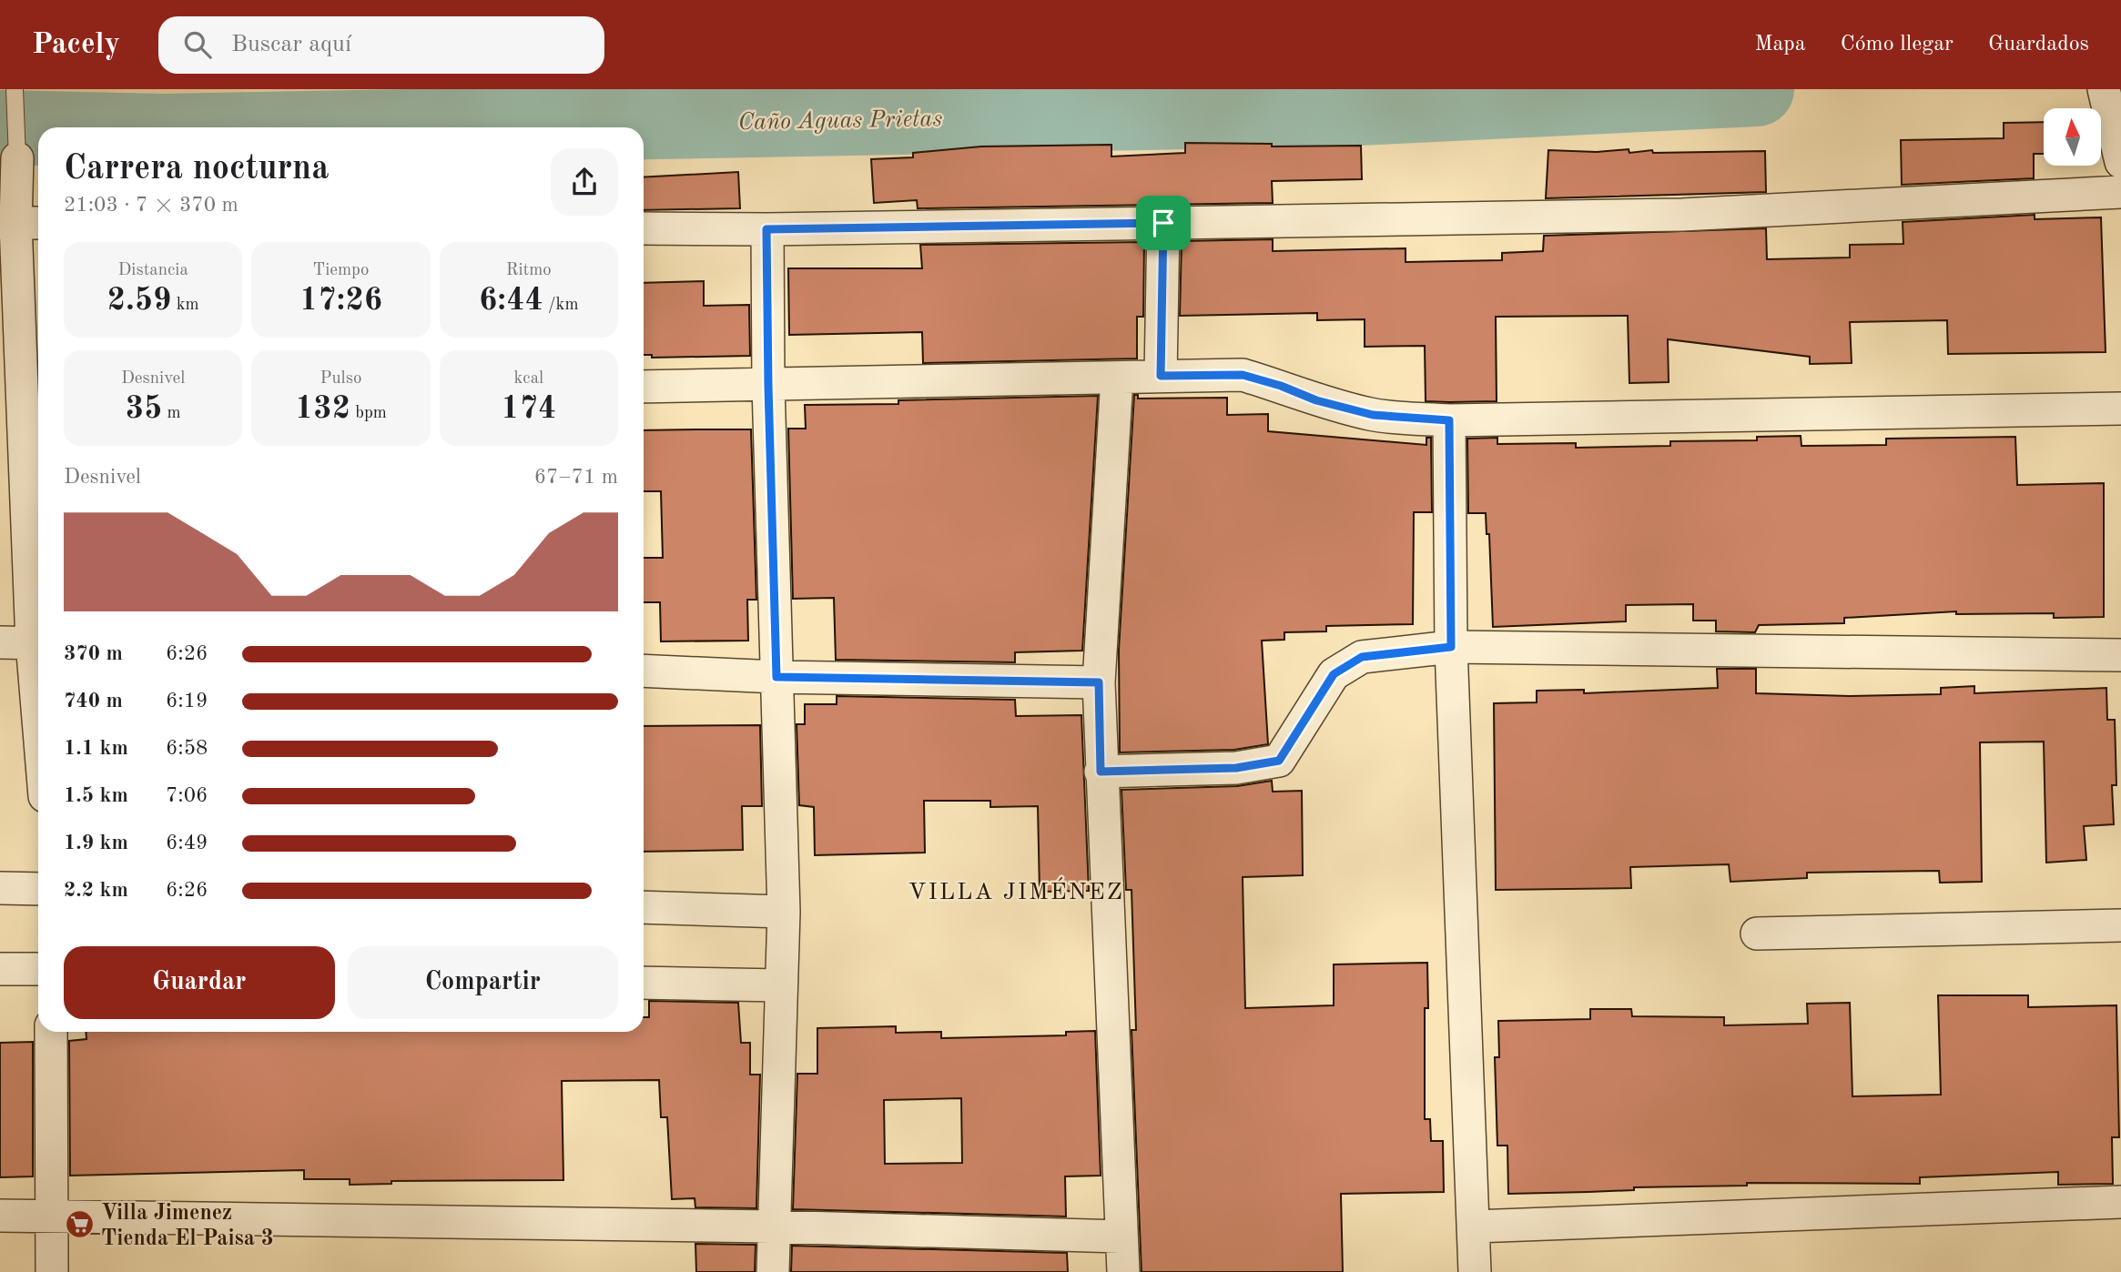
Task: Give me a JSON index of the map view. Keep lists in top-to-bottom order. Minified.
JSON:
{"districts":["VILLA JIMÉNEZ"],"water":["Caño Aguas Prietas"],"places":{"supermarket":["Villa Jimenez Tienda El Paisa 3"]},"north":"top","page":{"header":"Pacely","search":"Buscar aquí","nav":["Mapa","Cómo llegar","Guardados"],"heading":["Carrera nocturna","21:03 · 7 × 370 m"],"stats":[["Distancia","2.59 km"],["Tiempo","17:26"],["Ritmo","6:44 /km"],["Desnivel","35 m"],["Pulso","132 bpm"],["kcal","174"]],"chart":["Desnivel","67–71 m"],"list":[{"name":"370 m","note":"6:26"},{"name":"740 m","note":"6:19"},{"name":"1.1 km","note":"6:58"},{"name":"1.5 km","note":"7:06"},{"name":"1.9 km","note":"6:49"},{"name":"2.2 km","note":"6:26"}],"buttons":["Guardar","Compartir"]}}
